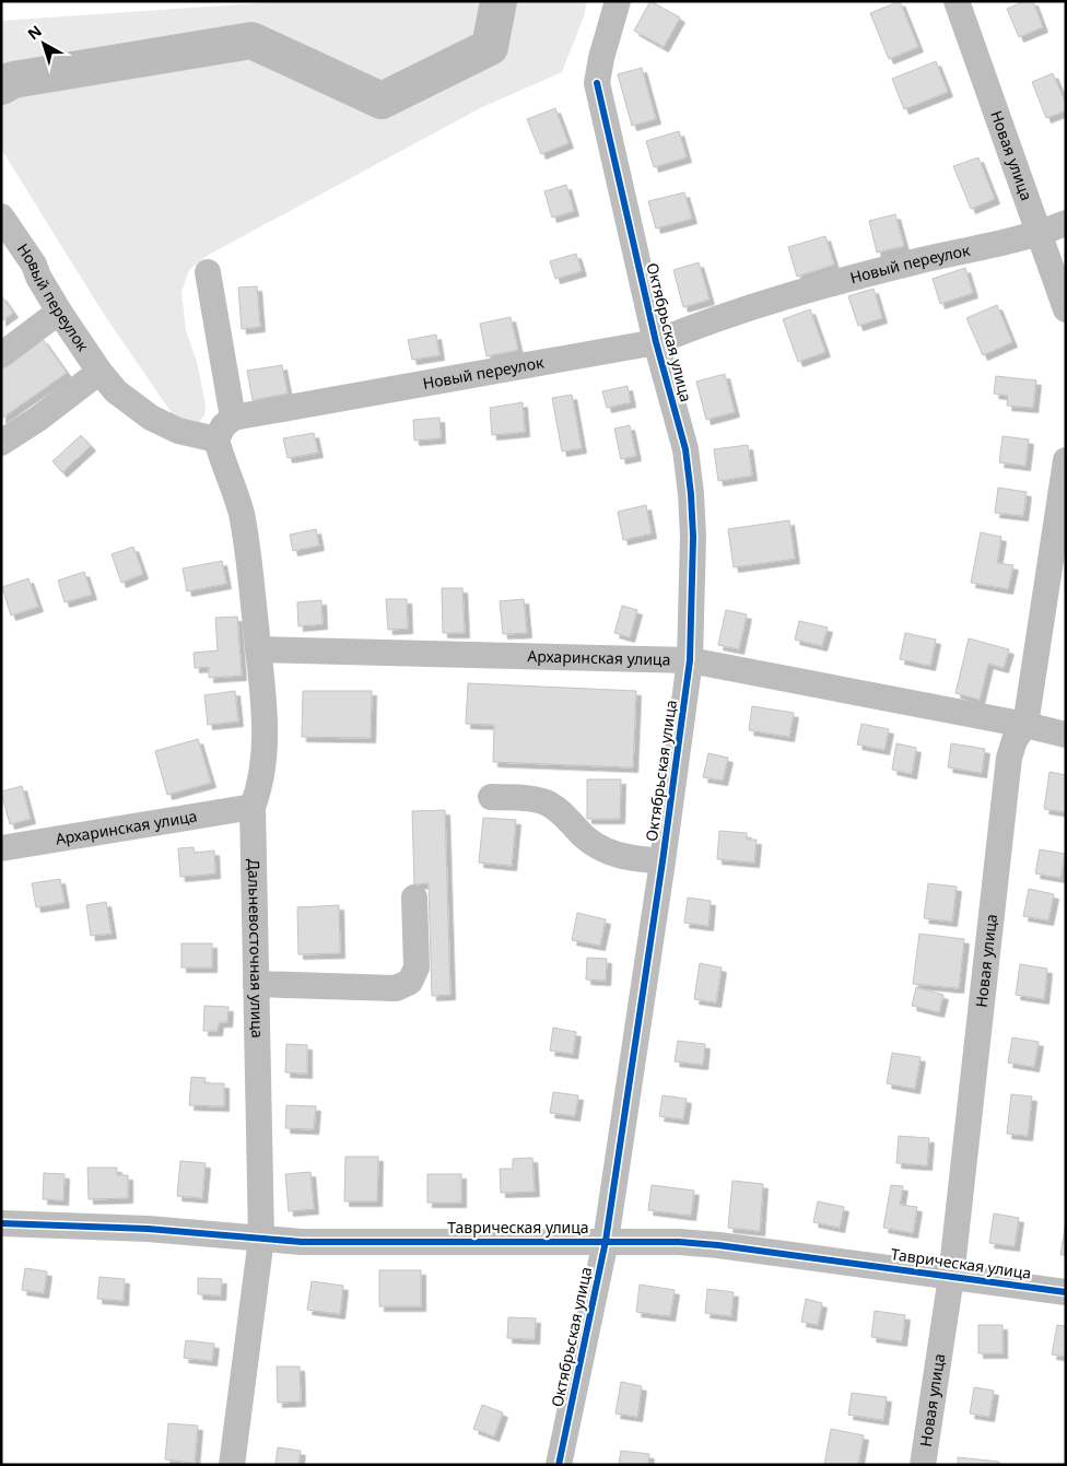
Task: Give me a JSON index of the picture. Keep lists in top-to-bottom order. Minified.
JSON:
{"streets":{"street":["Новая улица","Новый переулок","Октябрьская улица","Архаринская улица","Дальневосточная улица","Таврическая улица"]},"crossings":[["Новая улица","Новый переулок"],["Новая улица","Архаринская улица"],["Новая улица","Таврическая улица"],["Новый переулок","Октябрьская улица"],["Новый переулок","Дальневосточная улица"],["Октябрьская улица","Архаринская улица"],["Октябрьская улица","Таврическая улица"],["Архаринская улица","Дальневосточная улица"],["Дальневосточная улица","Таврическая улица"]],"north":"top left"}
